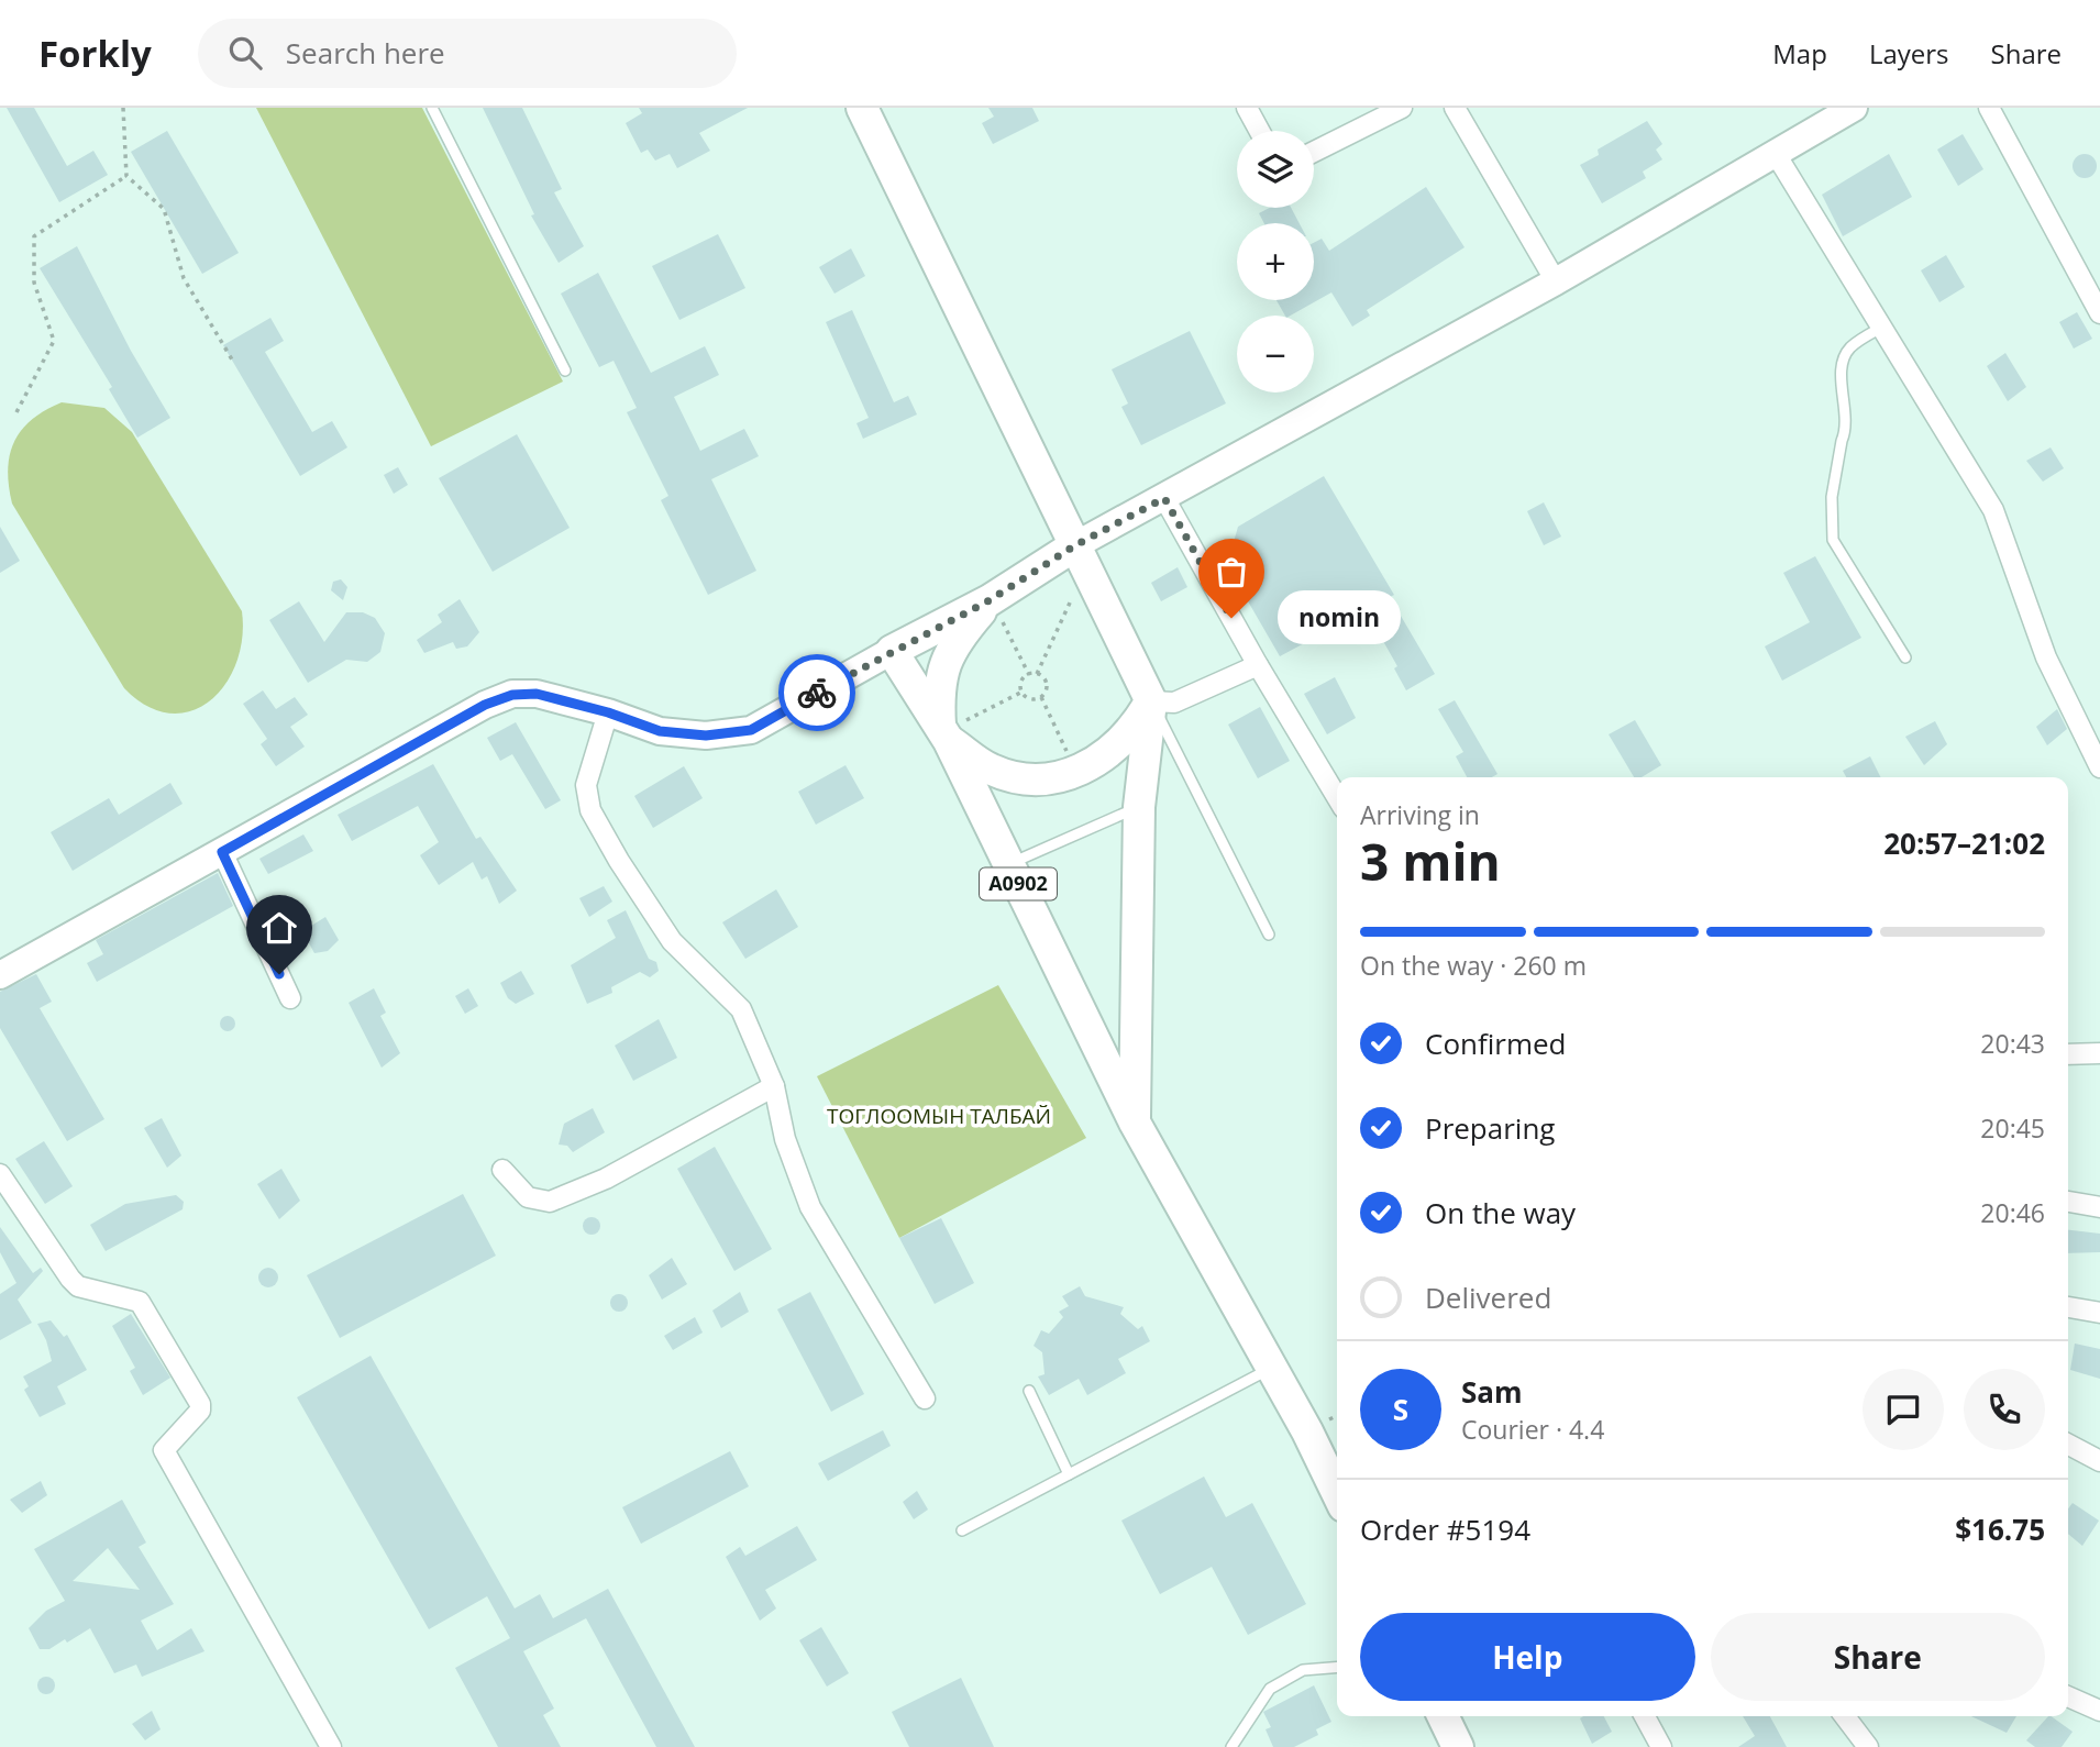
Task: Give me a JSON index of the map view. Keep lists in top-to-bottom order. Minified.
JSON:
{"streets":{"highway":["A0902"]},"parks":["ТОГЛООМЫН ТАЛБАЙ"],"places":["nomin"],"page":{"header":"Forkly","search":"Search here","nav":["Map","Layers","Share"],"map_buttons":["+","−"],"bubble":"nomin","heading":["3 min","Arriving in","20:57–21:02"],"panel":["Sam","Courier · 4.4","Order #5194","$16.75"],"bar":"On the way · 260 m","list":[["Confirmed","20:43"],["Preparing","20:45"],["On the way","20:46"],"Delivered"],"round":"S","buttons":["Help","Share"]}}
